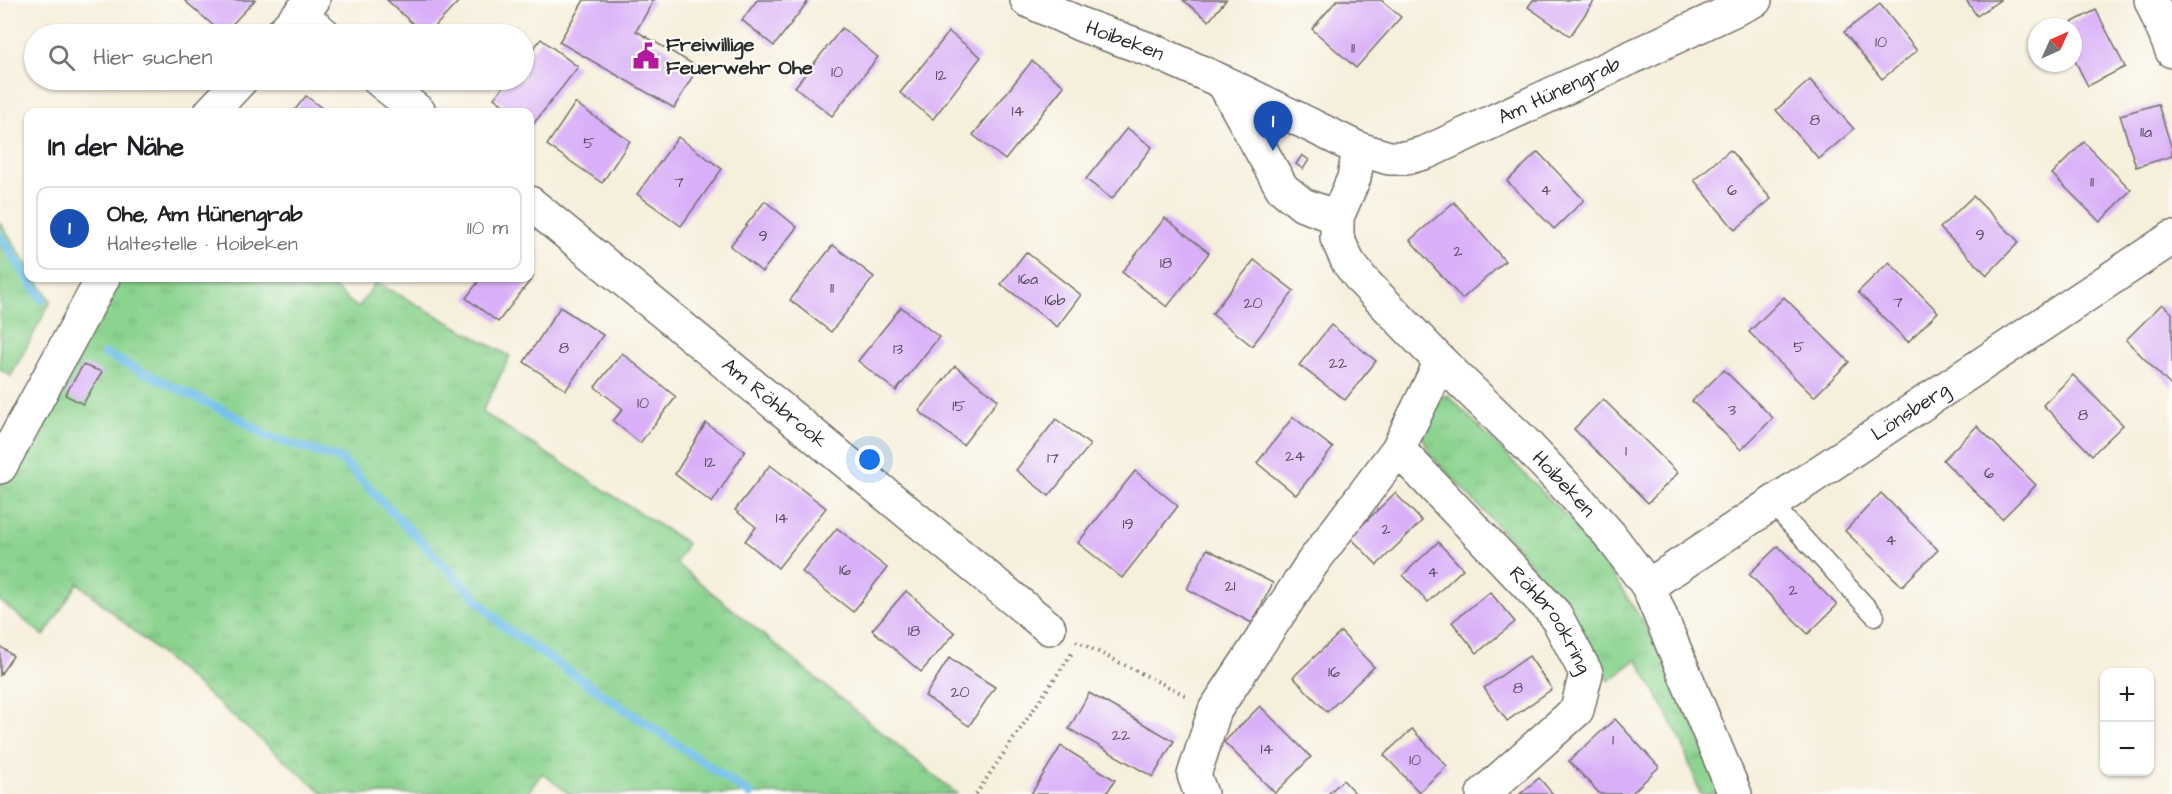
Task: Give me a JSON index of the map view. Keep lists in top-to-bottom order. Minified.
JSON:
{"streets":{"street":["Hoibeken","Am Hünengrab","Am Röhbrook","Lönsberg","Röhbrookring"]},"crossings":[["Hoibeken","Am Hünengrab"],["Hoibeken","Lönsberg"]],"places":{"public building":["Freiwillige Feuerwehr Ohe"]},"house_numbers":["10","11","10","12","14","8","11a","5","7","11","4","6","9","9","2","18","16a","11","16b","7","20","5","8","13","22","10","15","3","8","1","24","17","12","6","14","19","2","4","16","4","21","2","18","16","8","20","22","1","14","10"],"north":"top right","page":{"search":"Hier suchen","pins":"1","heading":"In der Nähe","list":[{"mark":"1","name":"Ohe, Am Hünengrab","note":"Haltestelle · Hoibeken","value":"110 m"}],"map_buttons":["+","−"]}}
